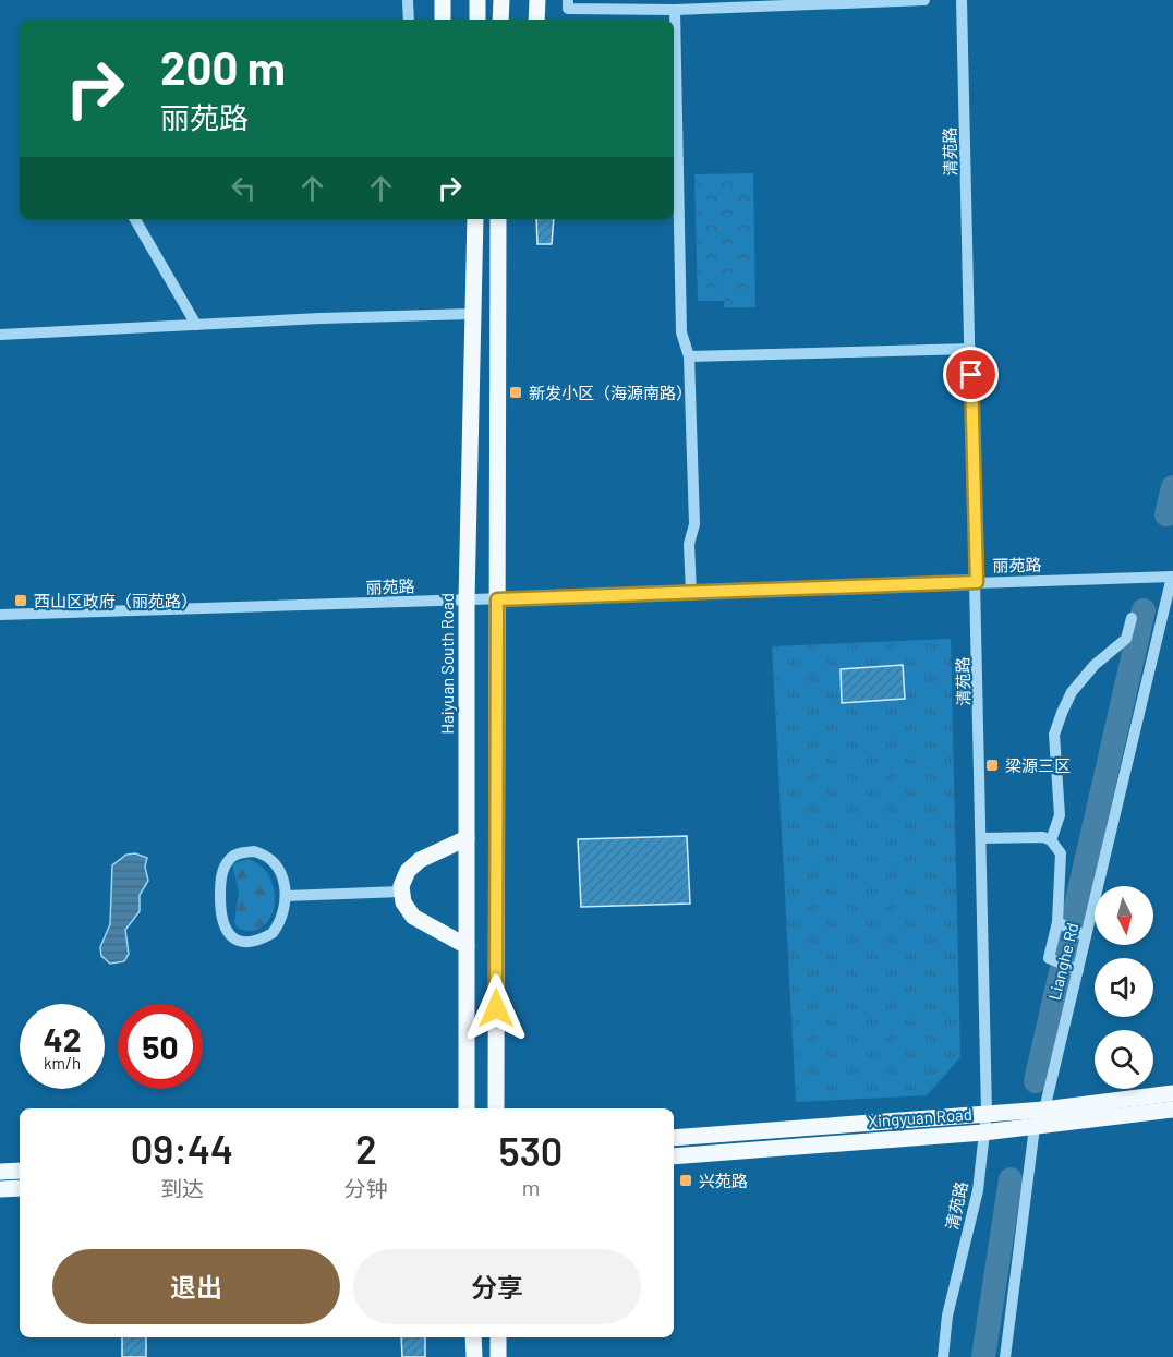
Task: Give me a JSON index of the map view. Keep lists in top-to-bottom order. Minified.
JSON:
{"streets":{"main road":["Haiyuan South Road","Xingyuan Road"],"street":["清苑路","丽苑路","Lianghe Rd"]},"crossings":[["清苑路","丽苑路"],["清苑路","Xingyuan Road"],["丽苑路","Haiyuan South Road"],["丽苑路","Lianghe Rd"],["Lianghe Rd","Xingyuan Road"]],"places":{"transit":["新发小区（海源南路）","西山区政府（丽苑路）","梁源三区","兴苑路"]},"north":"bottom","page":{"turn":["200 m","丽苑路"],"speed":"42 km/h","limit":"50","eta":["09:44","到达","2","分钟","530","m"],"buttons":["退出","分享"]}}
